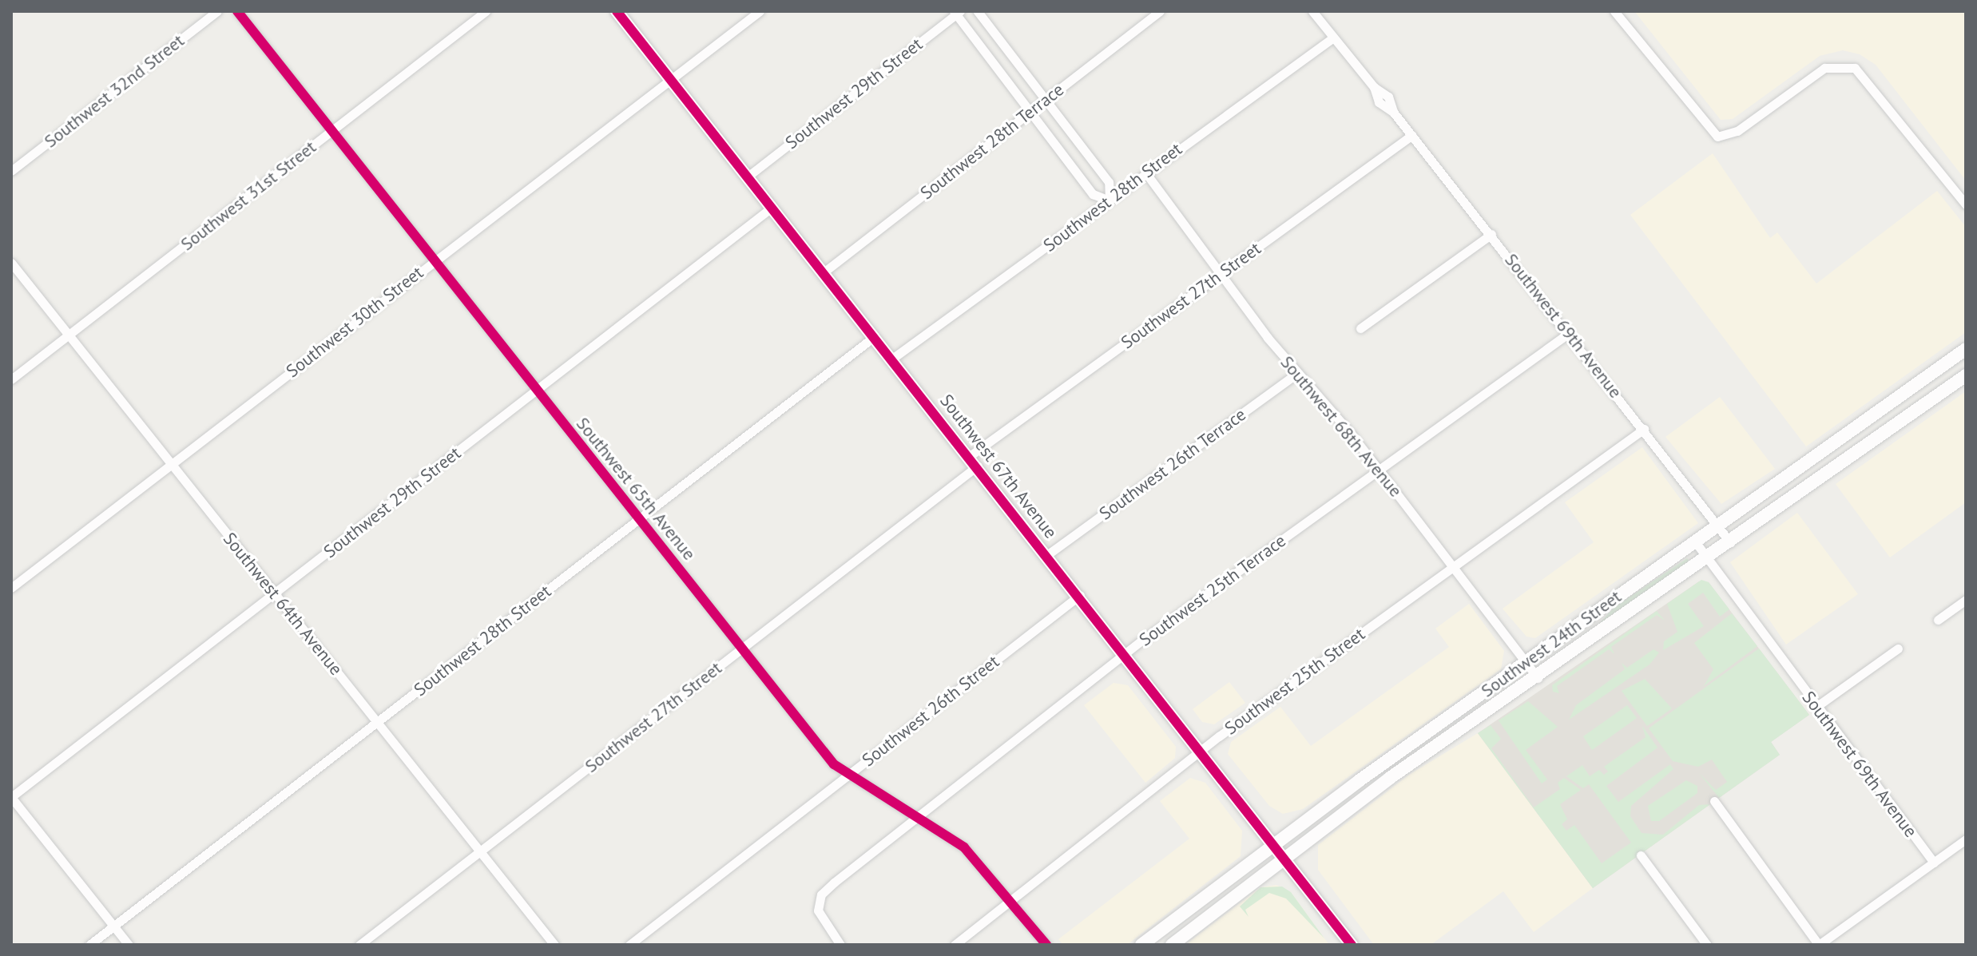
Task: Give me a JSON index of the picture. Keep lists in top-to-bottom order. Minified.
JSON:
{"streets":{"main road":["Southwest 67th Avenue","Southwest 24th Street"],"street":["Southwest 32nd Street","Southwest 29th Street","Southwest 28th Terrace","Southwest 31st Street","Southwest 28th Street","Southwest 27th Street","Southwest 30th Street","Southwest 69th Avenue","Southwest 68th Avenue","Southwest 26th Terrace","Southwest 65th Avenue","Southwest 25th Terrace","Southwest 64th Avenue","Southwest 25th Street","Southwest 26th Street"]},"crossings":[["Southwest 29th Street","Southwest 67th Avenue"],["Southwest 29th Street","Southwest 65th Avenue"],["Southwest 29th Street","Southwest 64th Avenue"],["Southwest 28th Terrace","Southwest 67th Avenue"],["Southwest 31st Street","Southwest 65th Avenue"],["Southwest 31st Street","Southwest 64th Avenue"],["Southwest 28th Street","Southwest 69th Avenue"],["Southwest 28th Street","Southwest 68th Avenue"],["Southwest 28th Street","Southwest 67th Avenue"],["Southwest 28th Street","Southwest 65th Avenue"],["Southwest 28th Street","Southwest 64th Avenue"],["Southwest 27th Street","Southwest 69th Avenue"],["Southwest 27th Street","Southwest 68th Avenue"],["Southwest 27th Street","Southwest 67th Avenue"],["Southwest 27th Street","Southwest 65th Avenue"],["Southwest 27th Street","Southwest 64th Avenue"],["Southwest 30th Street","Southwest 67th Avenue"],["Southwest 30th Street","Southwest 65th Avenue"],["Southwest 30th Street","Southwest 64th Avenue"],["Southwest 69th Avenue","Southwest 25th Terrace"],["Southwest 69th Avenue","Southwest 24th Street"],["Southwest 69th Avenue","Southwest 25th Street"],["Southwest 68th Avenue","Southwest 26th Terrace"],["Southwest 68th Avenue","Southwest 25th Terrace"],["Southwest 68th Avenue","Southwest 24th Street"],["Southwest 68th Avenue","Southwest 25th Street"],["Southwest 26th Terrace","Southwest 67th Avenue"],["Southwest 67th Avenue","Southwest 25th Terrace"],["Southwest 67th Avenue","Southwest 24th Street"],["Southwest 67th Avenue","Southwest 25th Street"],["Southwest 67th Avenue","Southwest 26th Street"],["Southwest 65th Avenue","Southwest 25th Terrace"],["Southwest 65th Avenue","Southwest 25th Street"],["Southwest 65th Avenue","Southwest 26th Street"]]}
